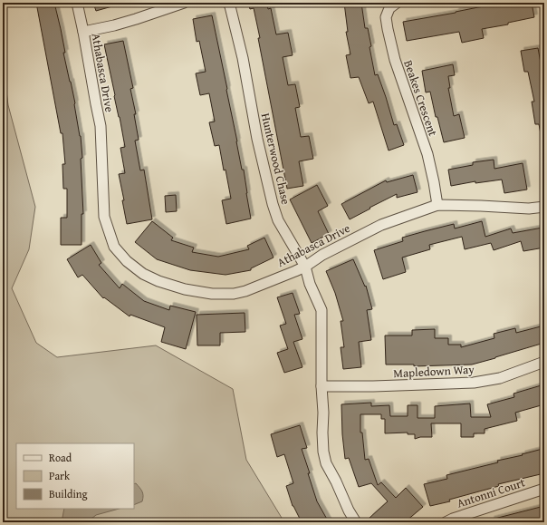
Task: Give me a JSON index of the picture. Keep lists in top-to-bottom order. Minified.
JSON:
{"streets":{"street":["Athabasca Drive","Beakes Crescent","Hunterwood Chase","Mapledown Way","Antonni Court"]},"crossings":[["Athabasca Drive","Beakes Crescent"],["Athabasca Drive","Hunterwood Chase"],["Hunterwood Chase","Mapledown Way"]],"legend":["Road","Park","Building"]}
